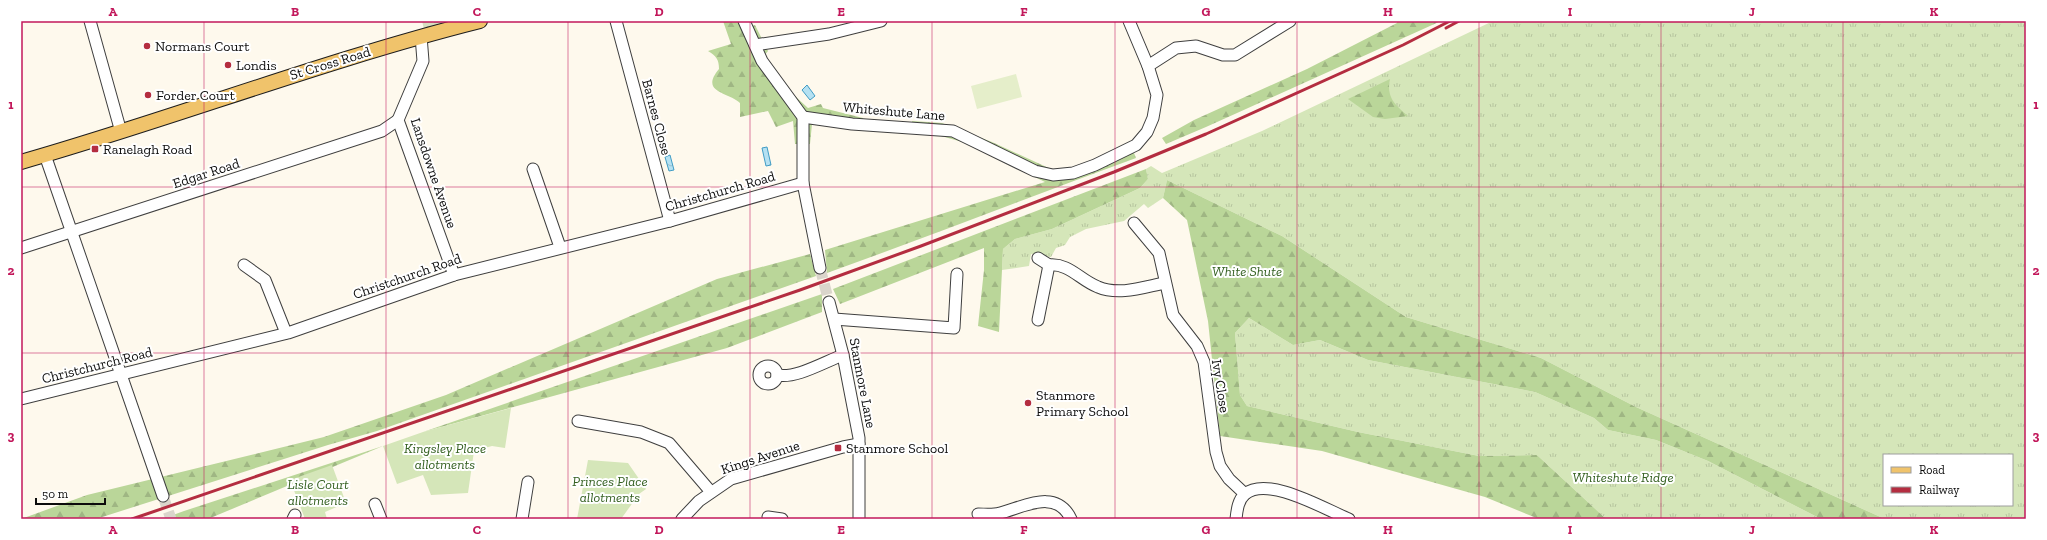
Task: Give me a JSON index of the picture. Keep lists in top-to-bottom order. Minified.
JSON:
{"streets":{"main road":["St Cross Road"],"street":["Whiteshute Lane","Barnes Close","Edgar Road","Lansdowne Avenue","Christchurch Road","Stanmore Lane","Ivy Close","Kings Avenue"]},"crossings":[["St Cross Road","Lansdowne Avenue"],["Barnes Close","Christchurch Road"],["Edgar Road","Lansdowne Avenue"],["Lansdowne Avenue","Christchurch Road"],["Stanmore Lane","Kings Avenue"]],"parks":["White Shute","Kingsley Place allotments","Whiteshute Ridge","Princes Place allotments","Lisle Court allotments"],"places":{"other":["Normans Court","Londis","Forder Court","Stanmore Primary School"],"transit":["Ranelagh Road","Stanmore School"]},"legend":["Road","Railway"],"scale_bar":"50 m","grid":{"columns":["A","B","C","D","E","F","G","H","I","J","K"],"rows":["1","2","3"]}}
